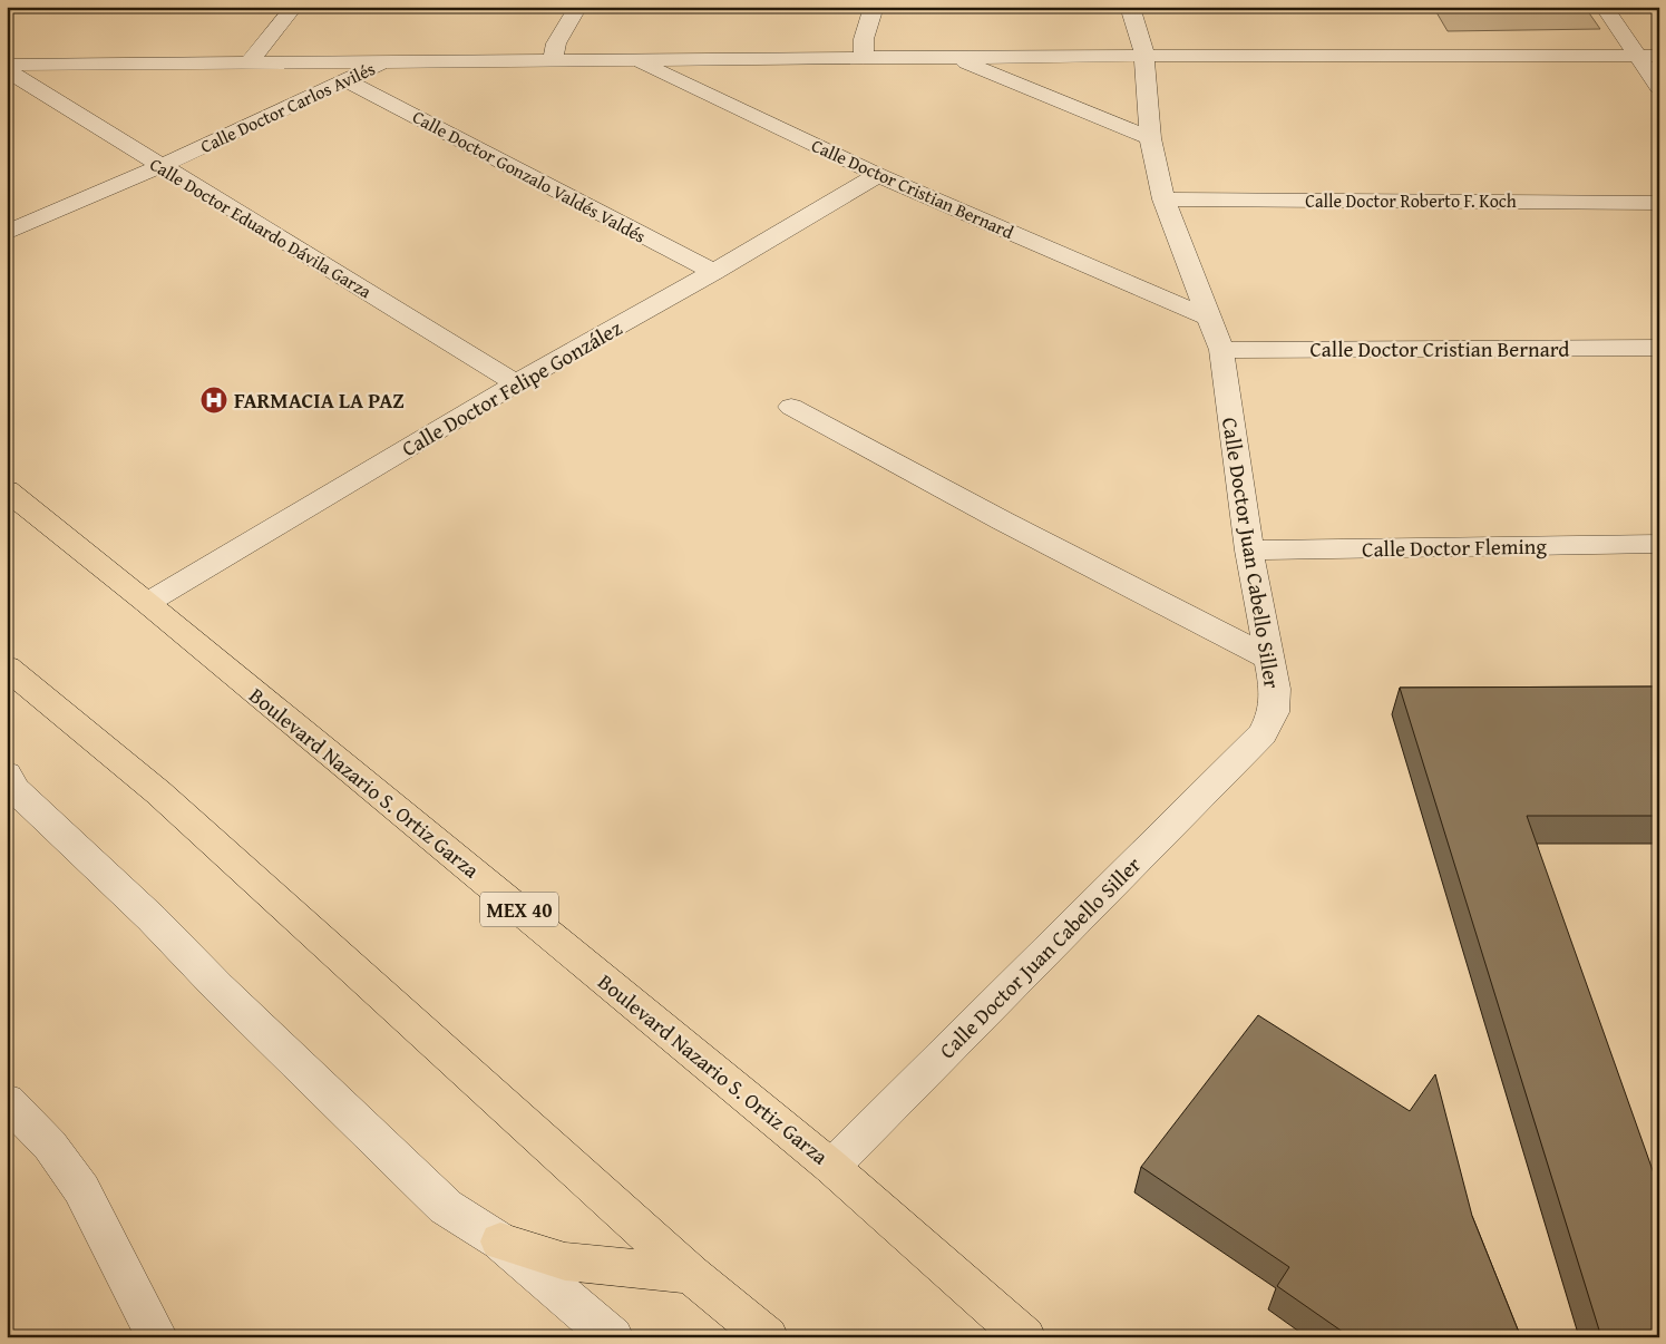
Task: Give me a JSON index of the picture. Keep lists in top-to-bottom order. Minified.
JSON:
{"streets":{"highway":["Boulevard Nazario S. Ortiz Garza","MEX 40"],"street":["Calle Doctor Carlos Avilés","Calle Doctor Gonzalo Valdés Valdés","Calle Doctor Cristian Bernard","Calle Doctor Roberto F. Koch","Calle Doctor Eduardo Dávila Garza","Calle Doctor Felipe González","Calle Doctor Fleming","Calle Doctor Juan Cabello Siller"]},"crossings":[["Calle Doctor Carlos Avilés","Calle Doctor Gonzalo Valdés Valdés"],["Calle Doctor Carlos Avilés","Calle Doctor Eduardo Dávila Garza"],["Calle Doctor Gonzalo Valdés Valdés","Calle Doctor Felipe González"],["Calle Doctor Cristian Bernard","Calle Doctor Felipe González"],["Calle Doctor Cristian Bernard","Calle Doctor Juan Cabello Siller"],["Calle Doctor Roberto F. Koch","Calle Doctor Juan Cabello Siller"],["Calle Doctor Eduardo Dávila Garza","Calle Doctor Felipe González"],["Calle Doctor Felipe González","Boulevard Nazario S. Ortiz Garza"],["Calle Doctor Fleming","Calle Doctor Juan Cabello Siller"],["Calle Doctor Juan Cabello Siller","Boulevard Nazario S. Ortiz Garza"]],"places":{"hospital":["FARMACIA LA PAZ"]}}
